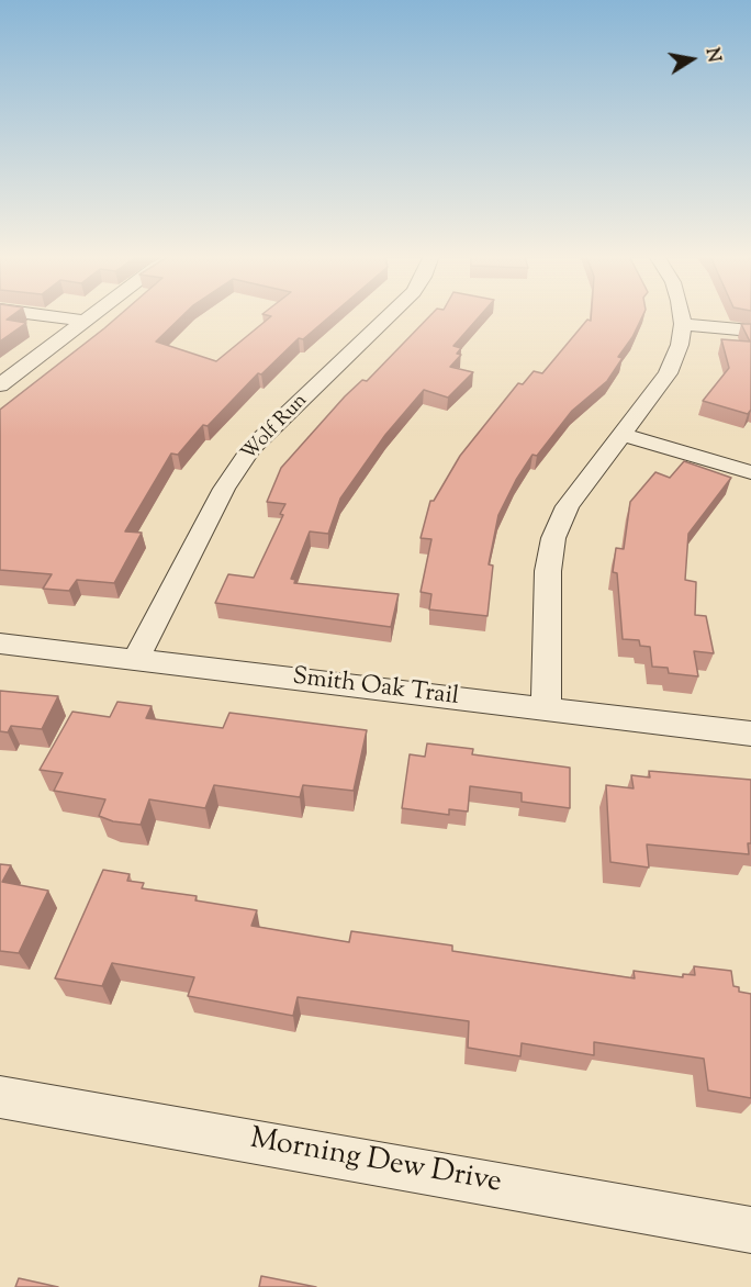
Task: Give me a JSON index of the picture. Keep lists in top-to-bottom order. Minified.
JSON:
{"streets":{"street":["Wolf Run","Smith Oak Trail","Morning Dew Drive"]},"crossings":[["Wolf Run","Smith Oak Trail"]],"north":"right"}
